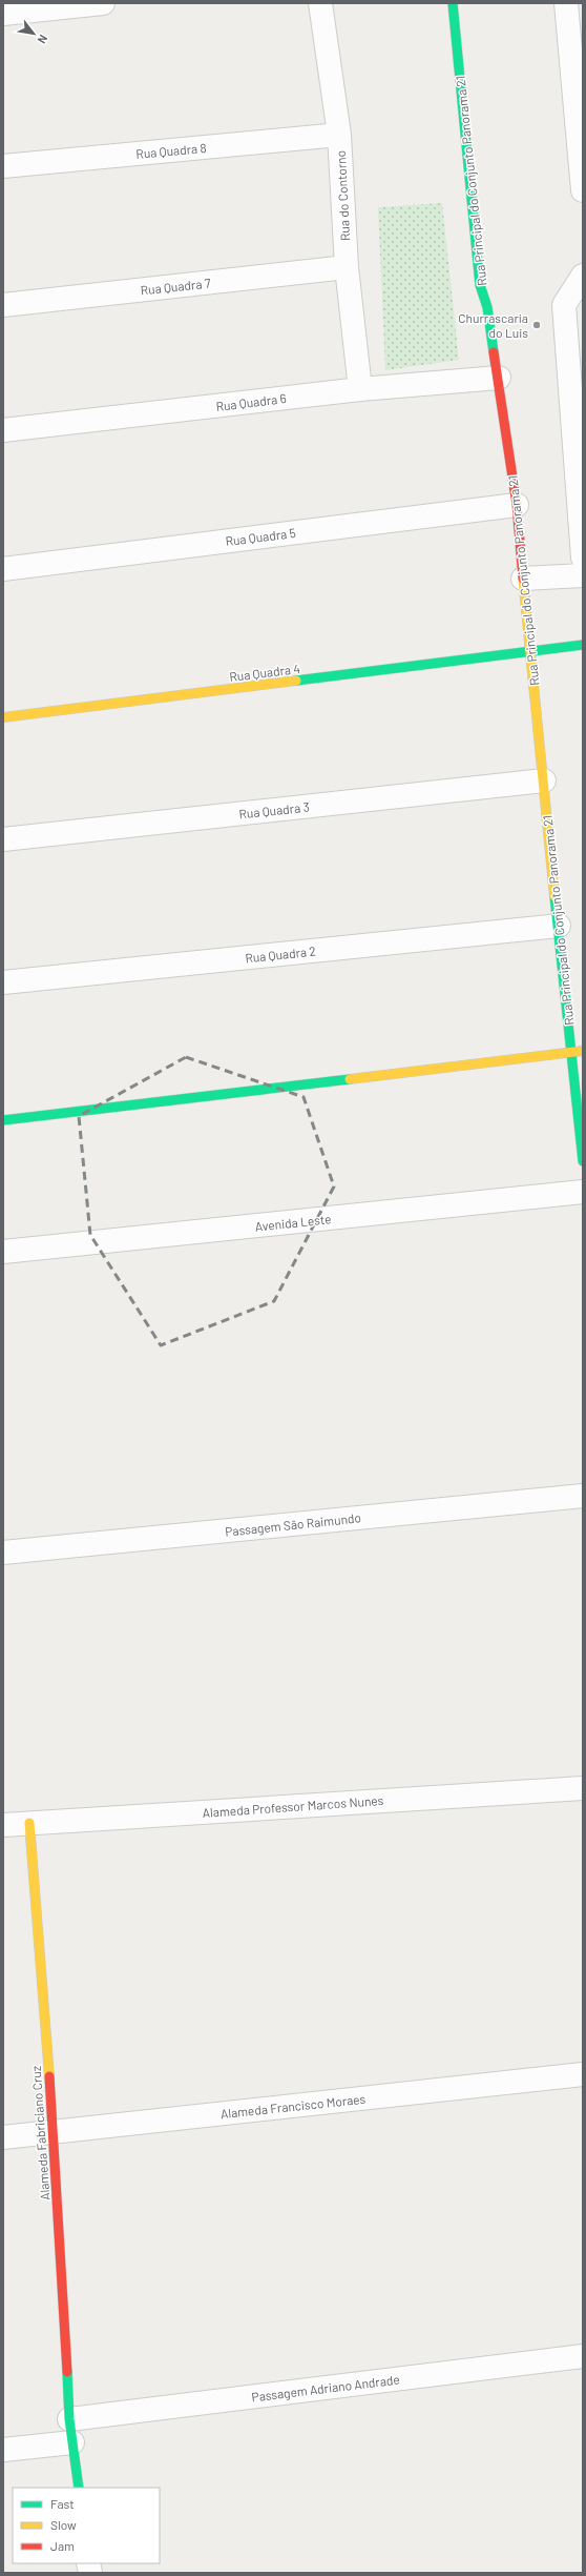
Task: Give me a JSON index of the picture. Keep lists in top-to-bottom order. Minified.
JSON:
{"streets":{"street":["Rua Quadra 8","Rua Principal do Conjunto Panorama 21","Rua do Contorno","Rua Quadra 7","Rua Quadra 6","Rua Quadra 5","Rua Quadra 4","Rua Quadra 3","Rua Quadra 2","Avenida Leste","Passagem São Raimundo","Alameda Professor Marcos Nunes","Alameda Francisco Moraes","Alameda Fabriciano Cruz","Passagem Adriano Andrade"]},"crossings":[["Rua Quadra 8","Rua do Contorno"],["Rua Principal do Conjunto Panorama 21","Rua Quadra 6"],["Rua Principal do Conjunto Panorama 21","Rua Quadra 5"],["Rua Principal do Conjunto Panorama 21","Rua Quadra 4"],["Rua Principal do Conjunto Panorama 21","Rua Quadra 3"],["Rua Principal do Conjunto Panorama 21","Rua Quadra 2"],["Rua do Contorno","Rua Quadra 7"],["Rua do Contorno","Rua Quadra 6"],["Alameda Professor Marcos Nunes","Alameda Fabriciano Cruz"],["Alameda Francisco Moraes","Alameda Fabriciano Cruz"],["Alameda Fabriciano Cruz","Passagem Adriano Andrade"]],"places":["Churrascaria do Luis"],"legend":["Fast","Slow","Jam"],"north":"bottom right"}
